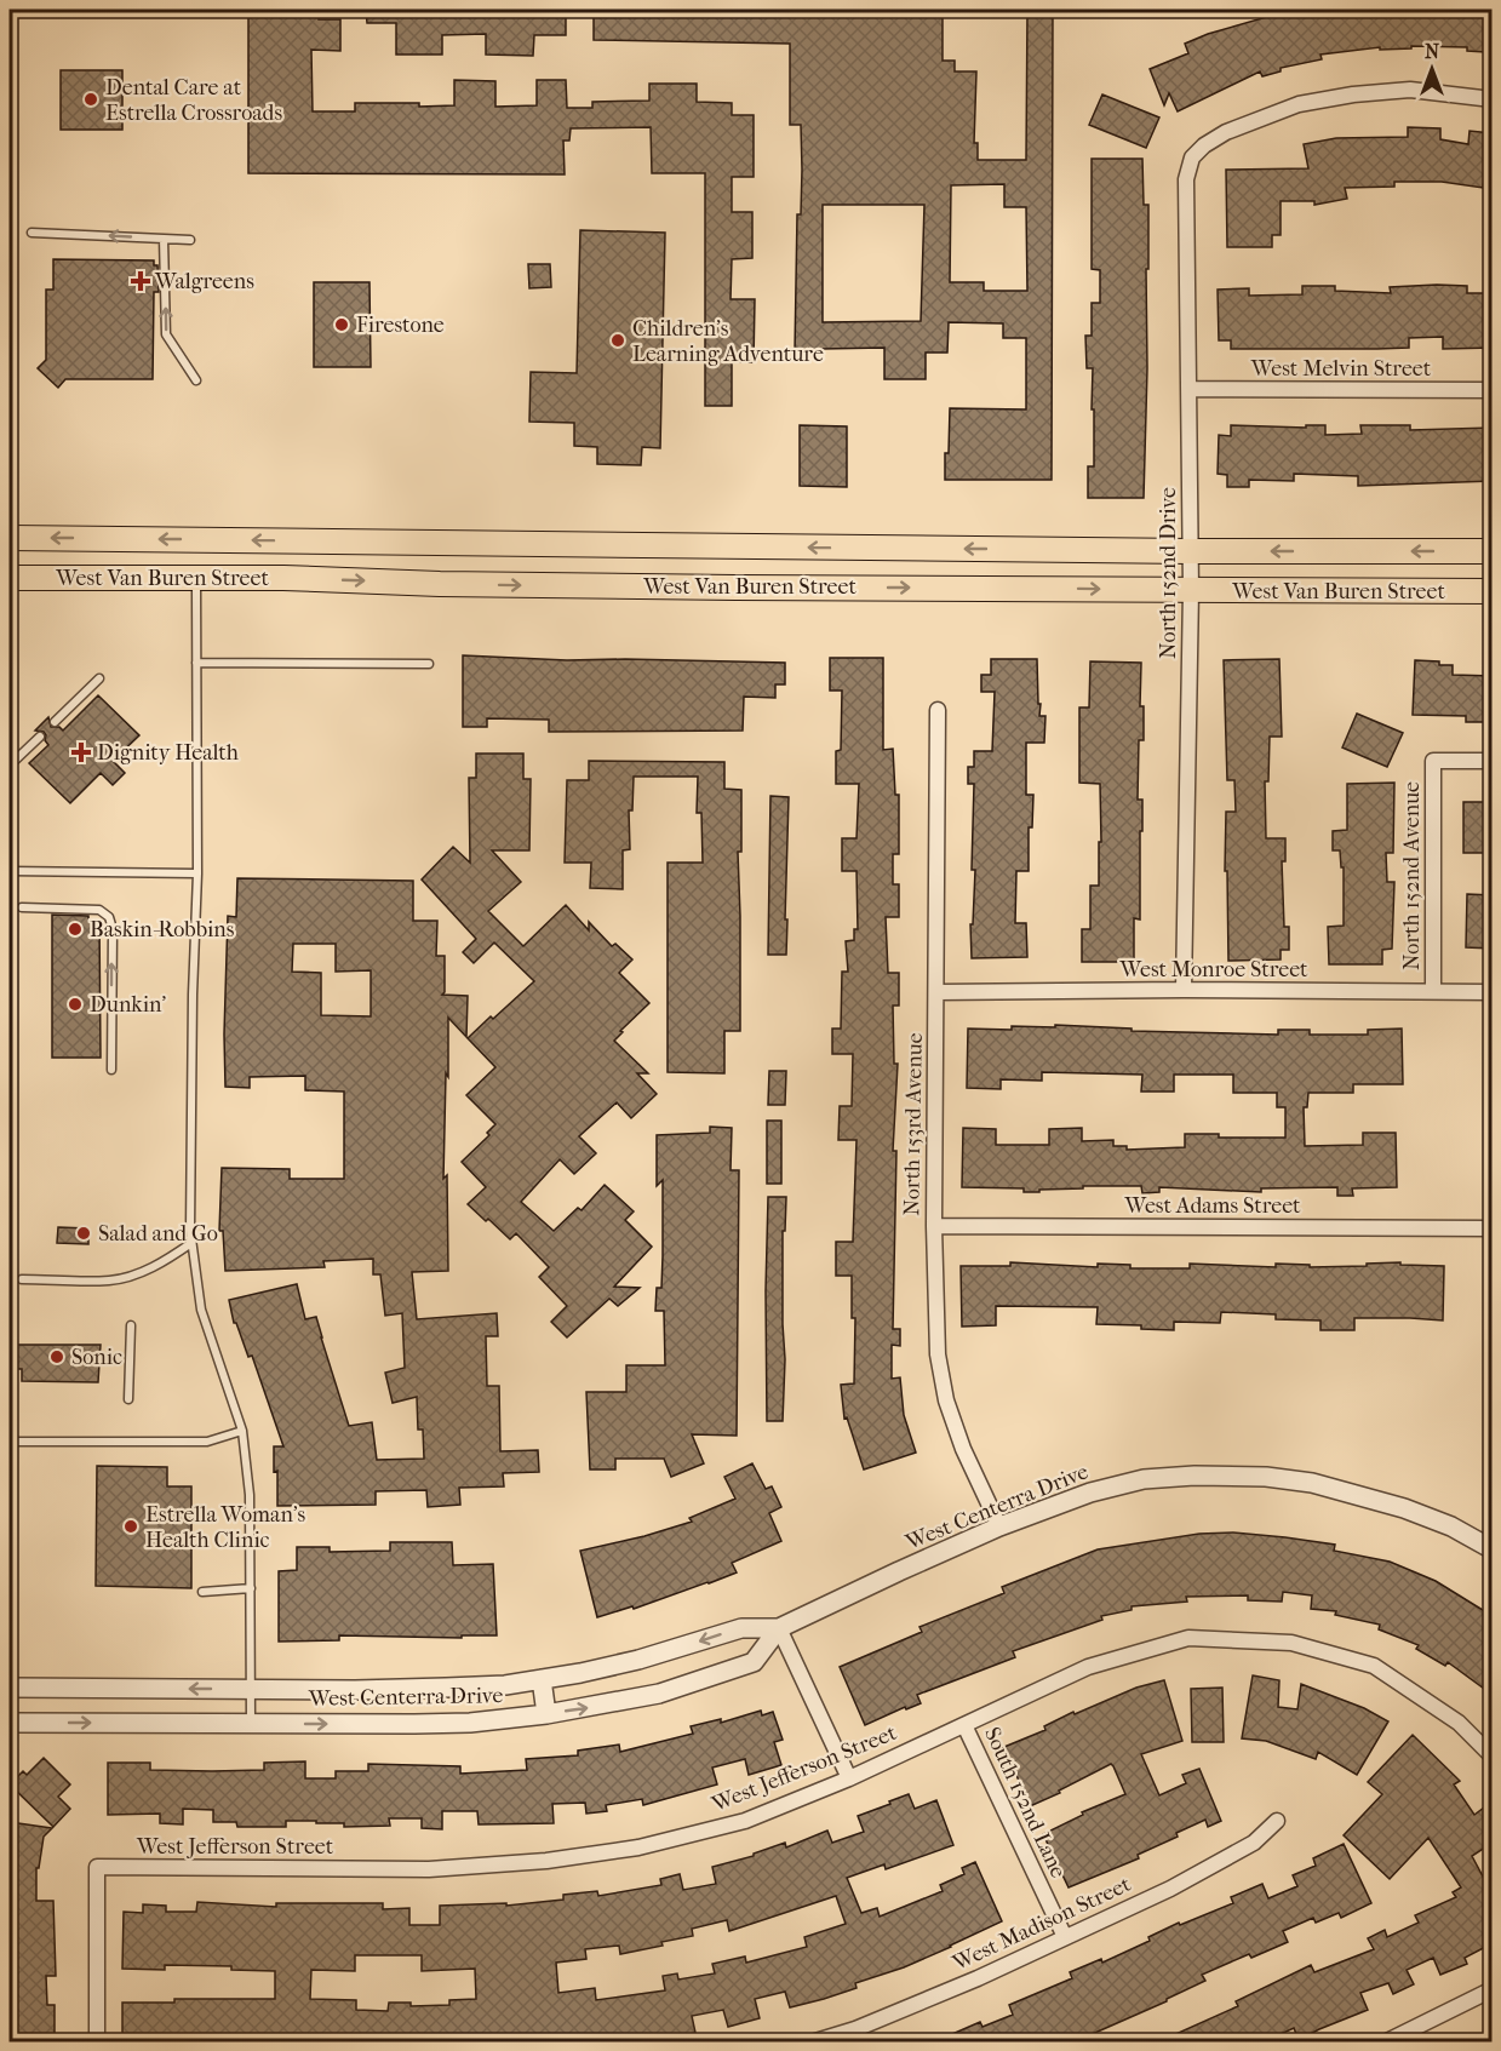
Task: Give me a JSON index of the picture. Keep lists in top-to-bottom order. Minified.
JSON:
{"streets":{"main road":["West Van Buren Street"],"street":["West Melvin Street","North 152nd Drive","North 152nd Avenue","West Monroe Street","North 153rd Avenue","West Adams Street","West Centerra Drive","West Jefferson Street","South 152nd Lane","West Madison Street"]},"crossings":[["West Melvin Street","North 152nd Drive"],["North 152nd Drive","West Van Buren Street"],["North 152nd Drive","West Monroe Street"],["North 152nd Avenue","West Monroe Street"],["West Monroe Street","North 153rd Avenue"],["North 153rd Avenue","West Adams Street"],["North 153rd Avenue","West Centerra Drive"],["West Jefferson Street","South 152nd Lane"],["South 152nd Lane","West Madison Street"]],"places":{"other":["Dental Care at Estrella Crossroads","Firestone","Children's Learning Adventure","Baskin-Robbins","Dunkin'","Salad and Go","Sonic","Estrella Woman's Health Clinic"],"health":["Walgreens","Dignity Health"]},"north":"top"}
